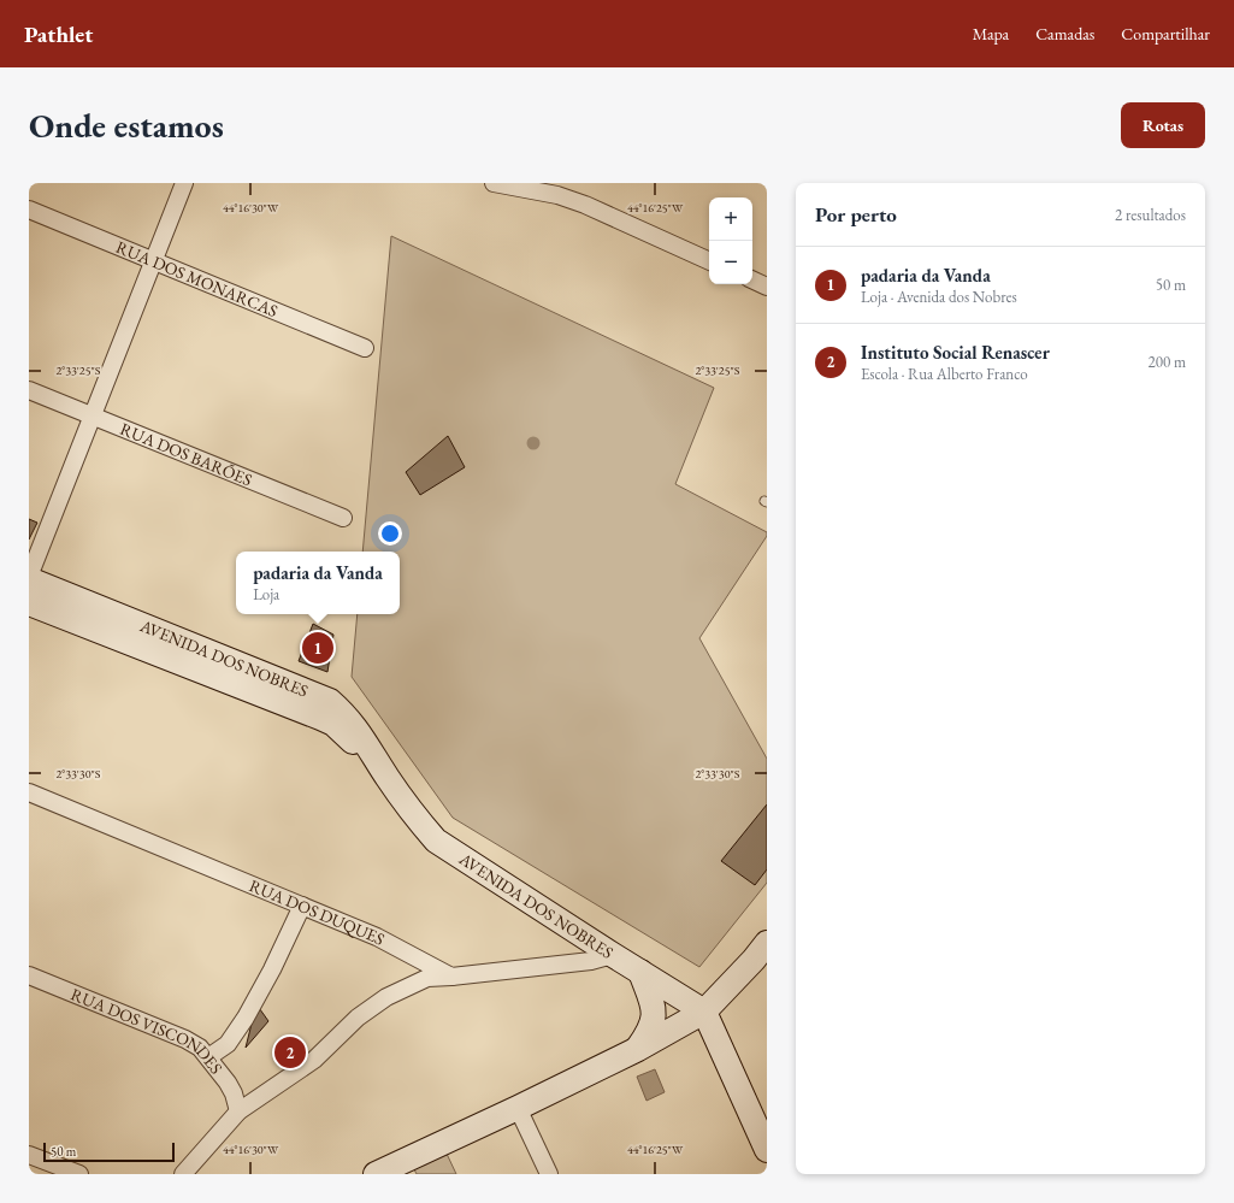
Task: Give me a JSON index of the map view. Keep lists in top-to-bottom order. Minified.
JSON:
{"streets":{"main road":["AVENIDA DOS NOBRES"],"street":["RUA DOS MONARCAS","RUA DOS BARÕES","RUA DOS DUQUES","RUA DOS VISCONDES"]},"scale_bar":"50 m","page":{"header":"Pathlet","nav":["Mapa","Camadas","Compartilhar"],"buttons":"Rotas","title":"Onde estamos","heading":["Por perto","2 resultados"],"map_buttons":["+","−"],"list":[{"mark":"1","name":"padaria da Vanda","note":"Loja · Avenida dos Nobres","value":"50 m"},{"mark":"2","name":"Instituto Social Renascer","note":"Escola · Rua Alberto Franco","value":"200 m"}],"popup":["padaria da Vanda","Loja"],"pins":["1","2"],"scale":"50 m"},"coordinates":["44°16'30\"W","44°16'25\"W","2°33'25\"S","2°33'30\"S"]}
